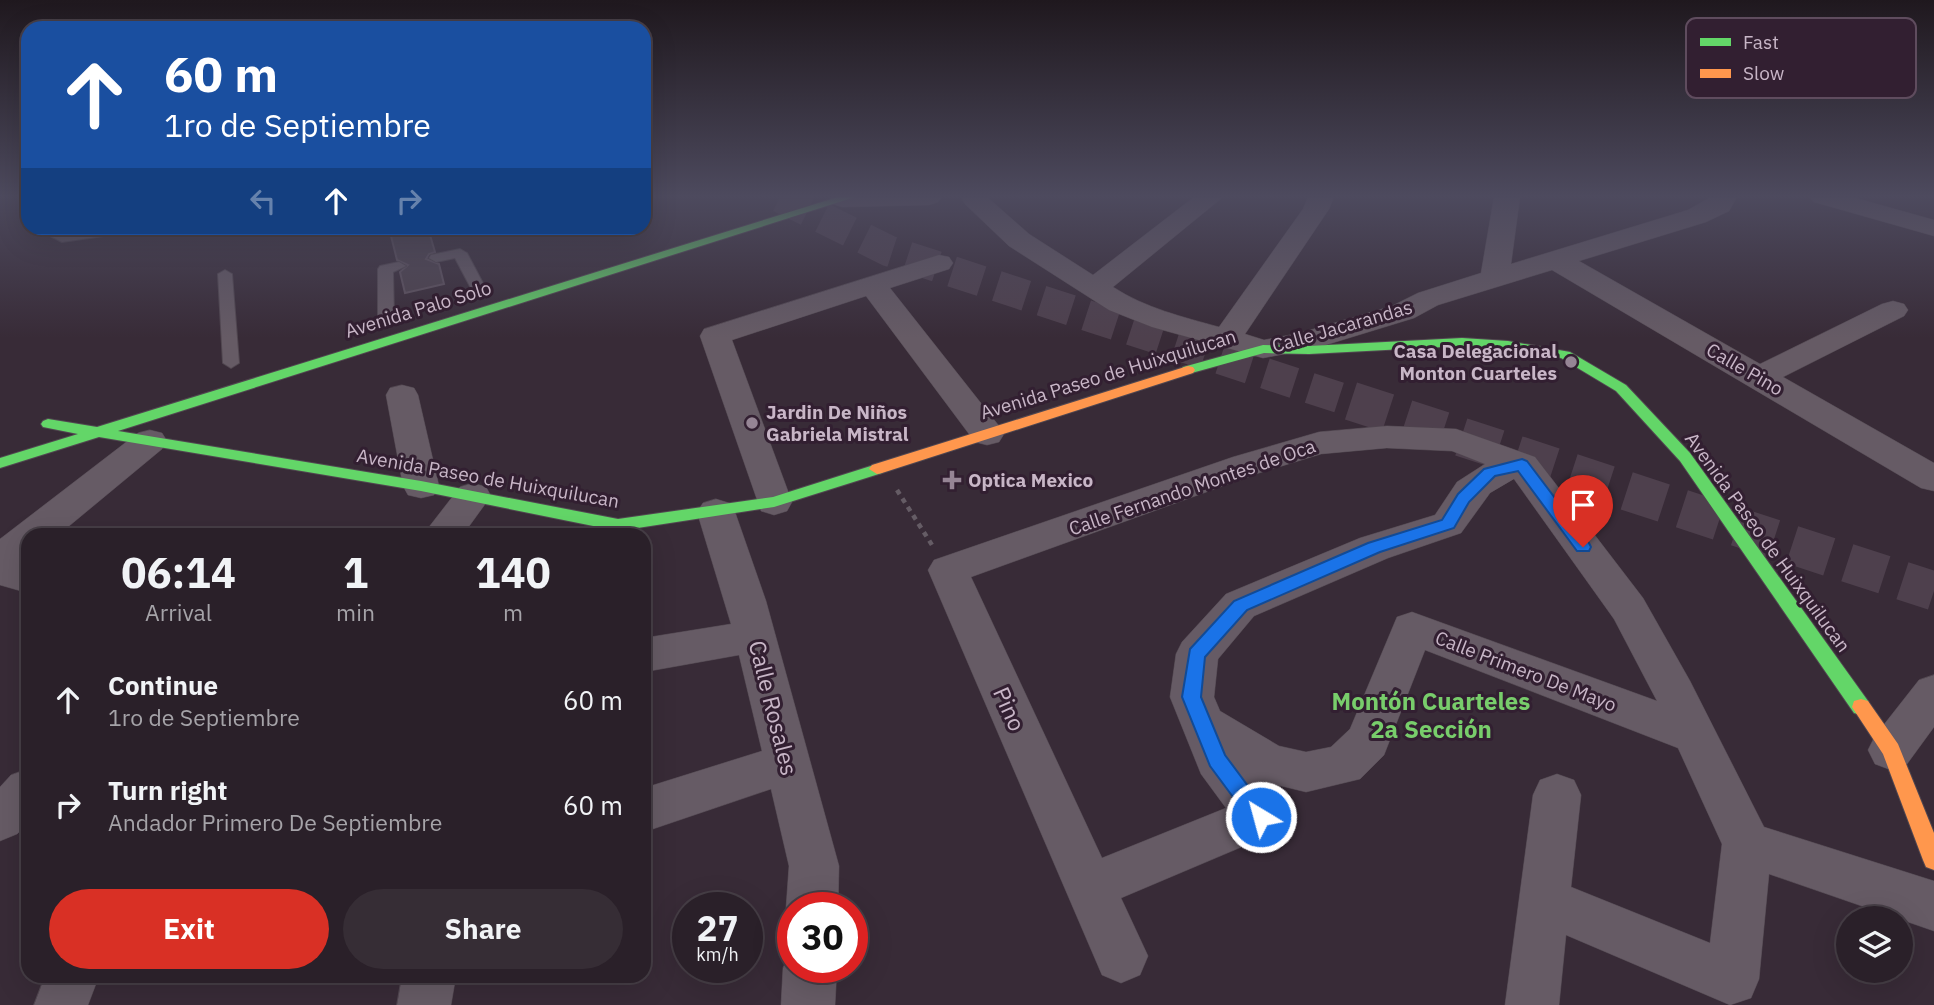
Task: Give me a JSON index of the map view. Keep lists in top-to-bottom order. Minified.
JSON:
{"streets":{"street":["Avenida Palo Solo","Calle Jacarandas","Calle Pino","Avenida Paseo de Huixquilucan","Calle Fernando Montes de Oca","Calle Primero De Mayo","Calle Rosales","Pino"]},"crossings":[["Avenida Palo Solo","Avenida Paseo de Huixquilucan"],["Calle Jacarandas","Calle Pino"],["Calle Jacarandas","Avenida Paseo de Huixquilucan"],["Avenida Paseo de Huixquilucan","Calle Rosales"],["Calle Fernando Montes de Oca","Pino"]],"districts":["Montón Cuarteles 2a Sección"],"places":{"other":["Casa Delegacional Monton Cuarteles","Jardin De Niños Gabriela Mistral"],"health":["Optica Mexico"]},"legend":["Fast","Slow"],"page":{"turn":["60 m","1ro de Septiembre"],"eta":["06:14","Arrival","1","min","140","m"],"list":[{"name":"Continue","note":"1ro de Septiembre","value":"60 m"},{"name":"Turn right","note":"Andador Primero De Septiembre","value":"60 m"}],"buttons":["Exit","Share"],"speed":"27 km/h","limit":"30"}}
